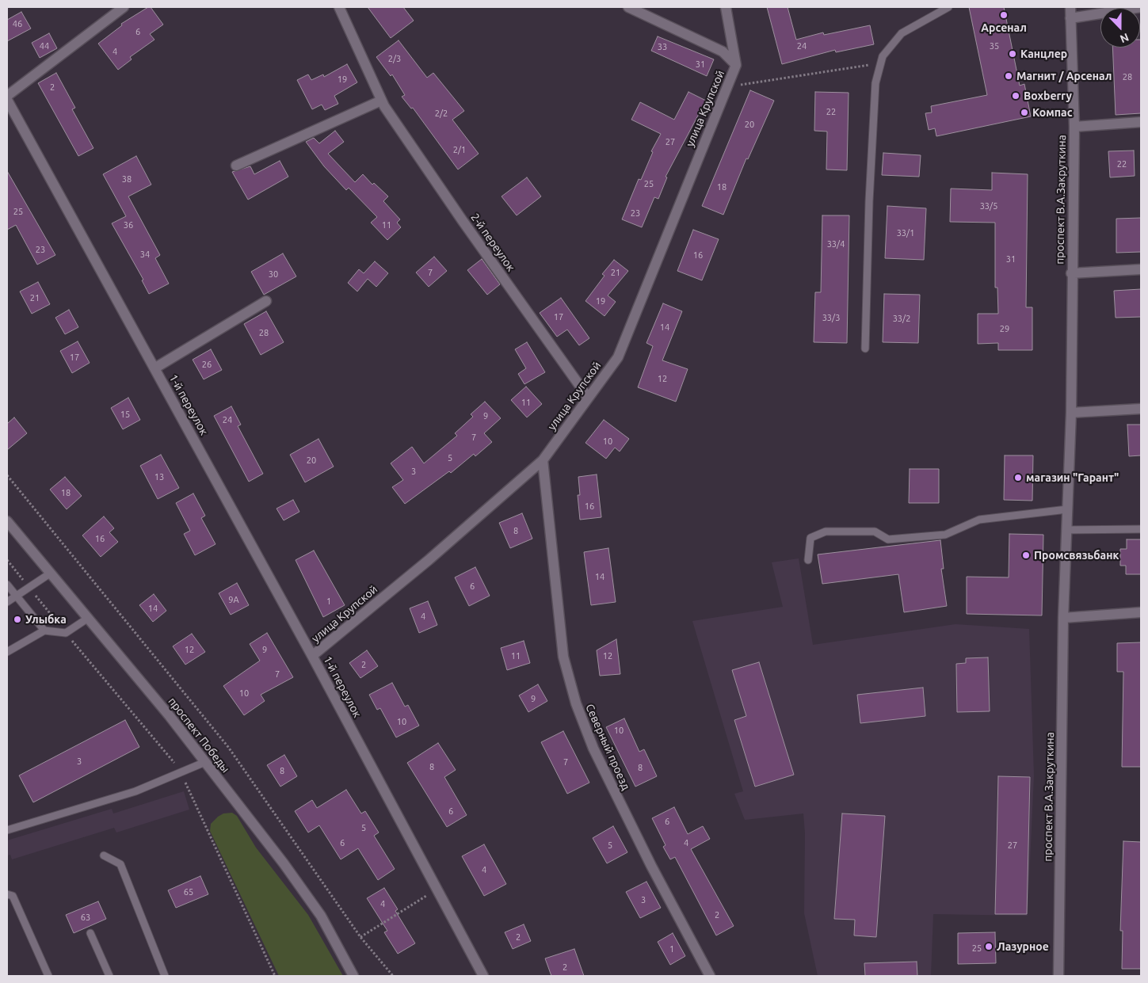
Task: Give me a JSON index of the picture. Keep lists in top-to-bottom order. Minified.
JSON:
{"streets":{"street":["улица Крупской","проспект В.А.Закруткина","2-й переулок","1-й переулок","проспект Победы","Северный проезд"]},"crossings":[["улица Крупской","2-й переулок"],["улица Крупской","1-й переулок"],["улица Крупской","Северный проезд"]],"places":["Арсенал","Канцлер","Магнит / Арсенал","Boxberry","Компас","магазин \"Гарант\"","Промсвязьбанк","Улыбка","Лазурное"],"house_numbers":["46","6","44","24","35","33","4","2/3","31","28","19","2","22","2/2","20","27","2/1","22","38","25","18","33/5","25","23","36","11","33/1","33/4","23","34","16","31","7","21","30","21","19","17","33/3","33/2","14","29","28","17","26","12","11","15","9","24","7","10","5","20","3","13","18","16","8","16","14","6","9А","1","14","4","12","9","11","12","2","7","10","9","10","10","3","7","8","8","8","6","6","5","6","4","5","27","4","65","3","4","2","63","2","25","1","2"],"north":"bottom"}
